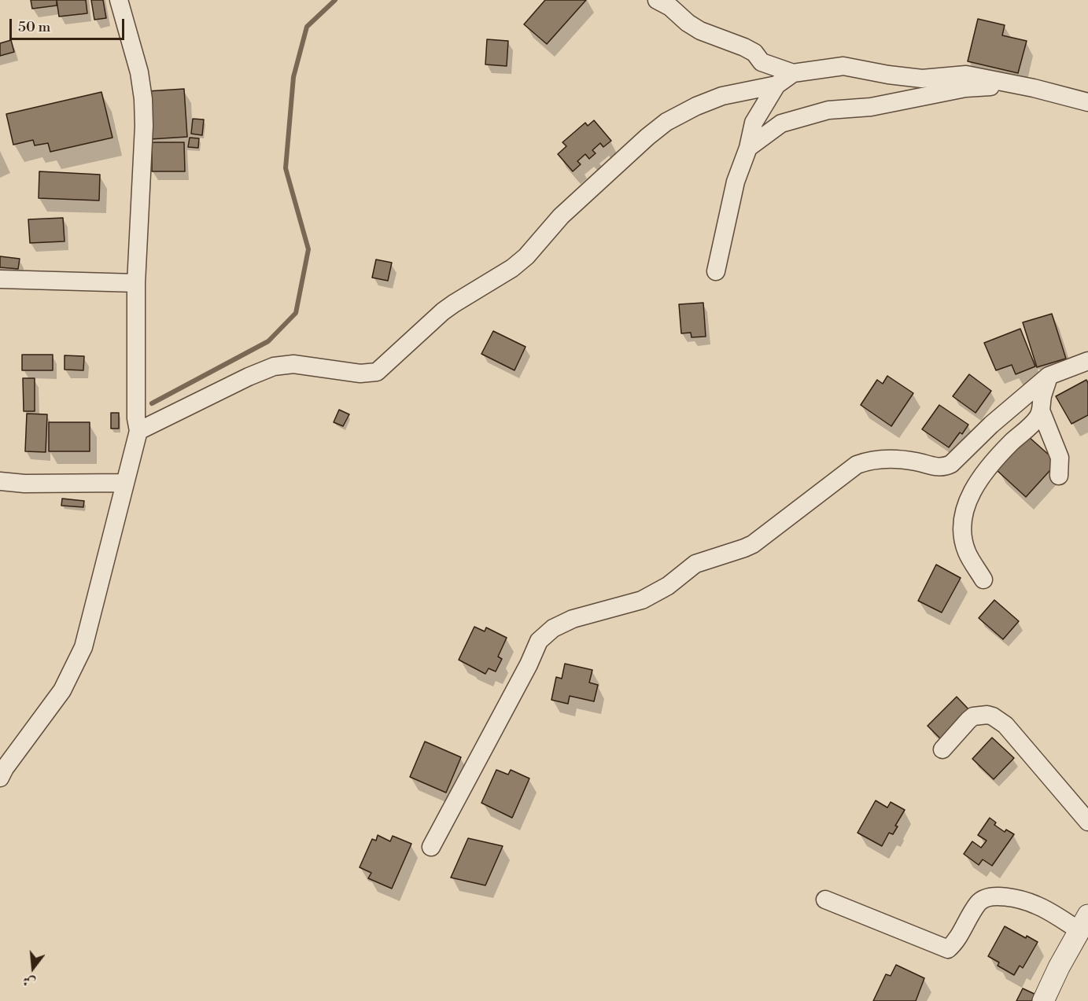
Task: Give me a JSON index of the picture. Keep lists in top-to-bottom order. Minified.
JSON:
{"scale_bar":"50 m","north":"bottom"}
